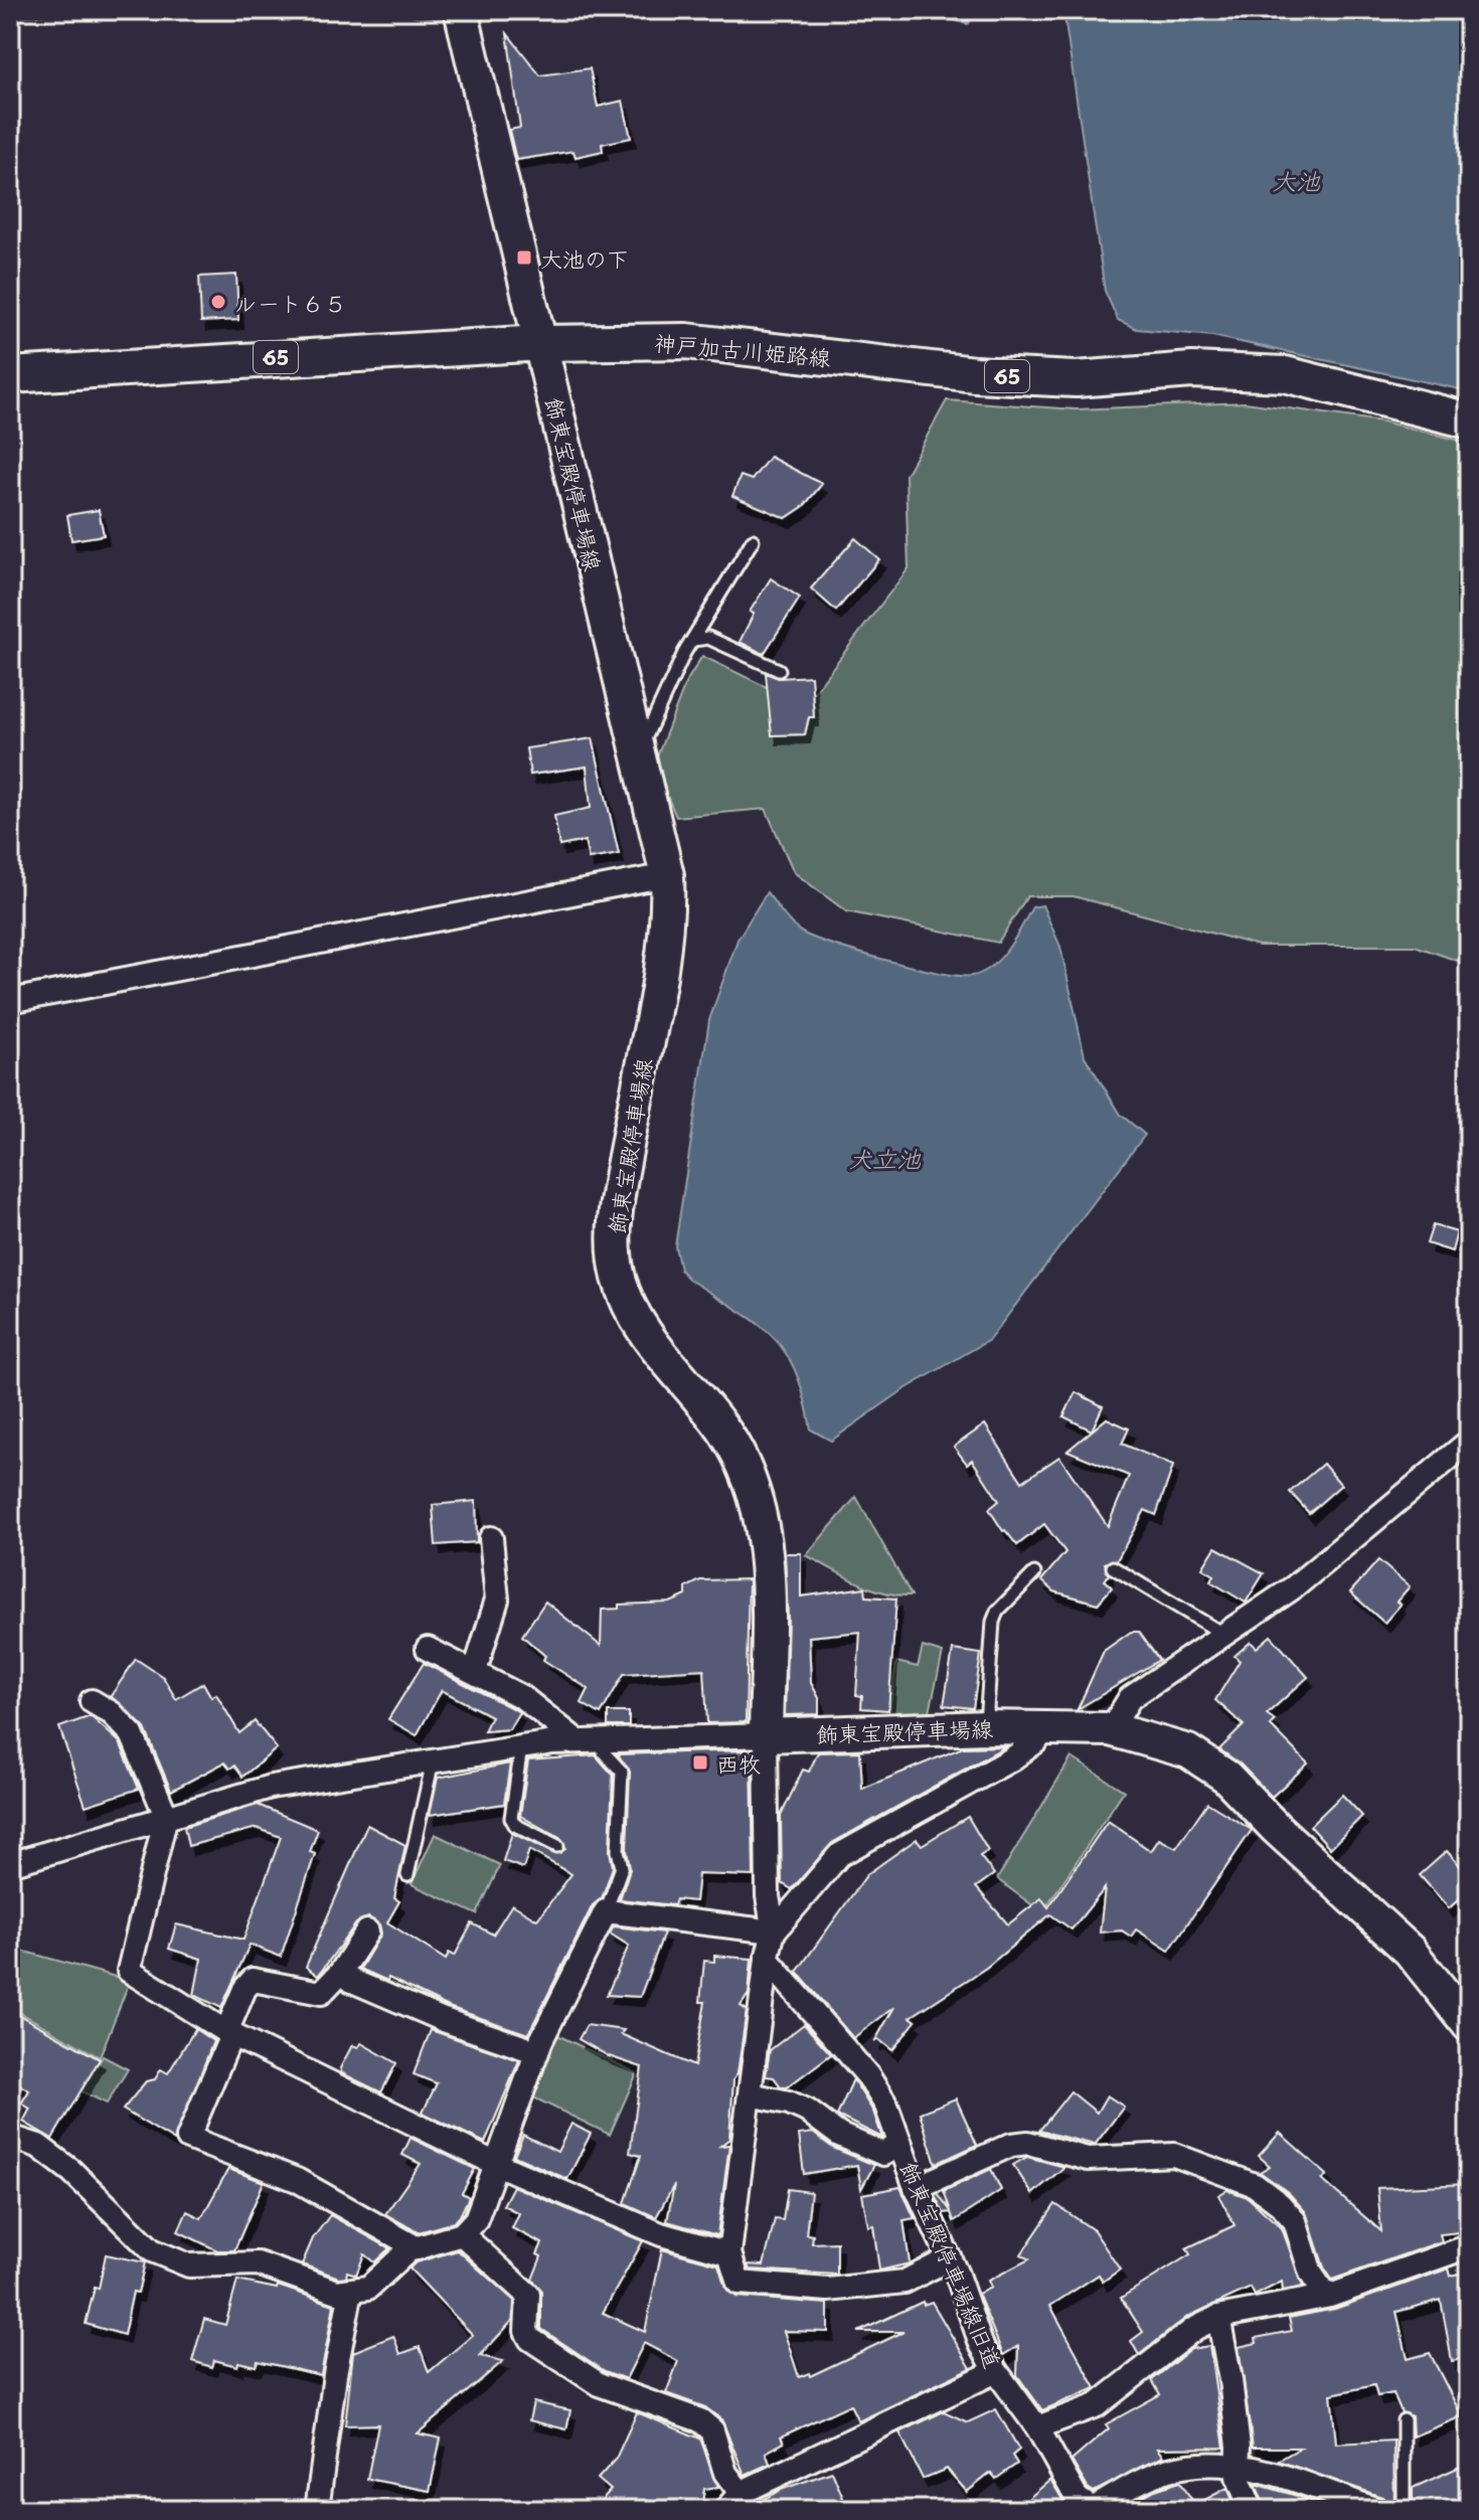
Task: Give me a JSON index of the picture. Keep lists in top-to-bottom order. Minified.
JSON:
{"streets":{"main road":["神戸加古川姫路線","65","飾東宝殿停車場線"],"street":["飾東宝殿停車場線旧道"]},"crossings":[["神戸加古川姫路線","飾東宝殿停車場線"]],"water":["大池","犬立池"],"places":{"transit":["大池の下","西牧"],"other":["ルート６５"]}}
